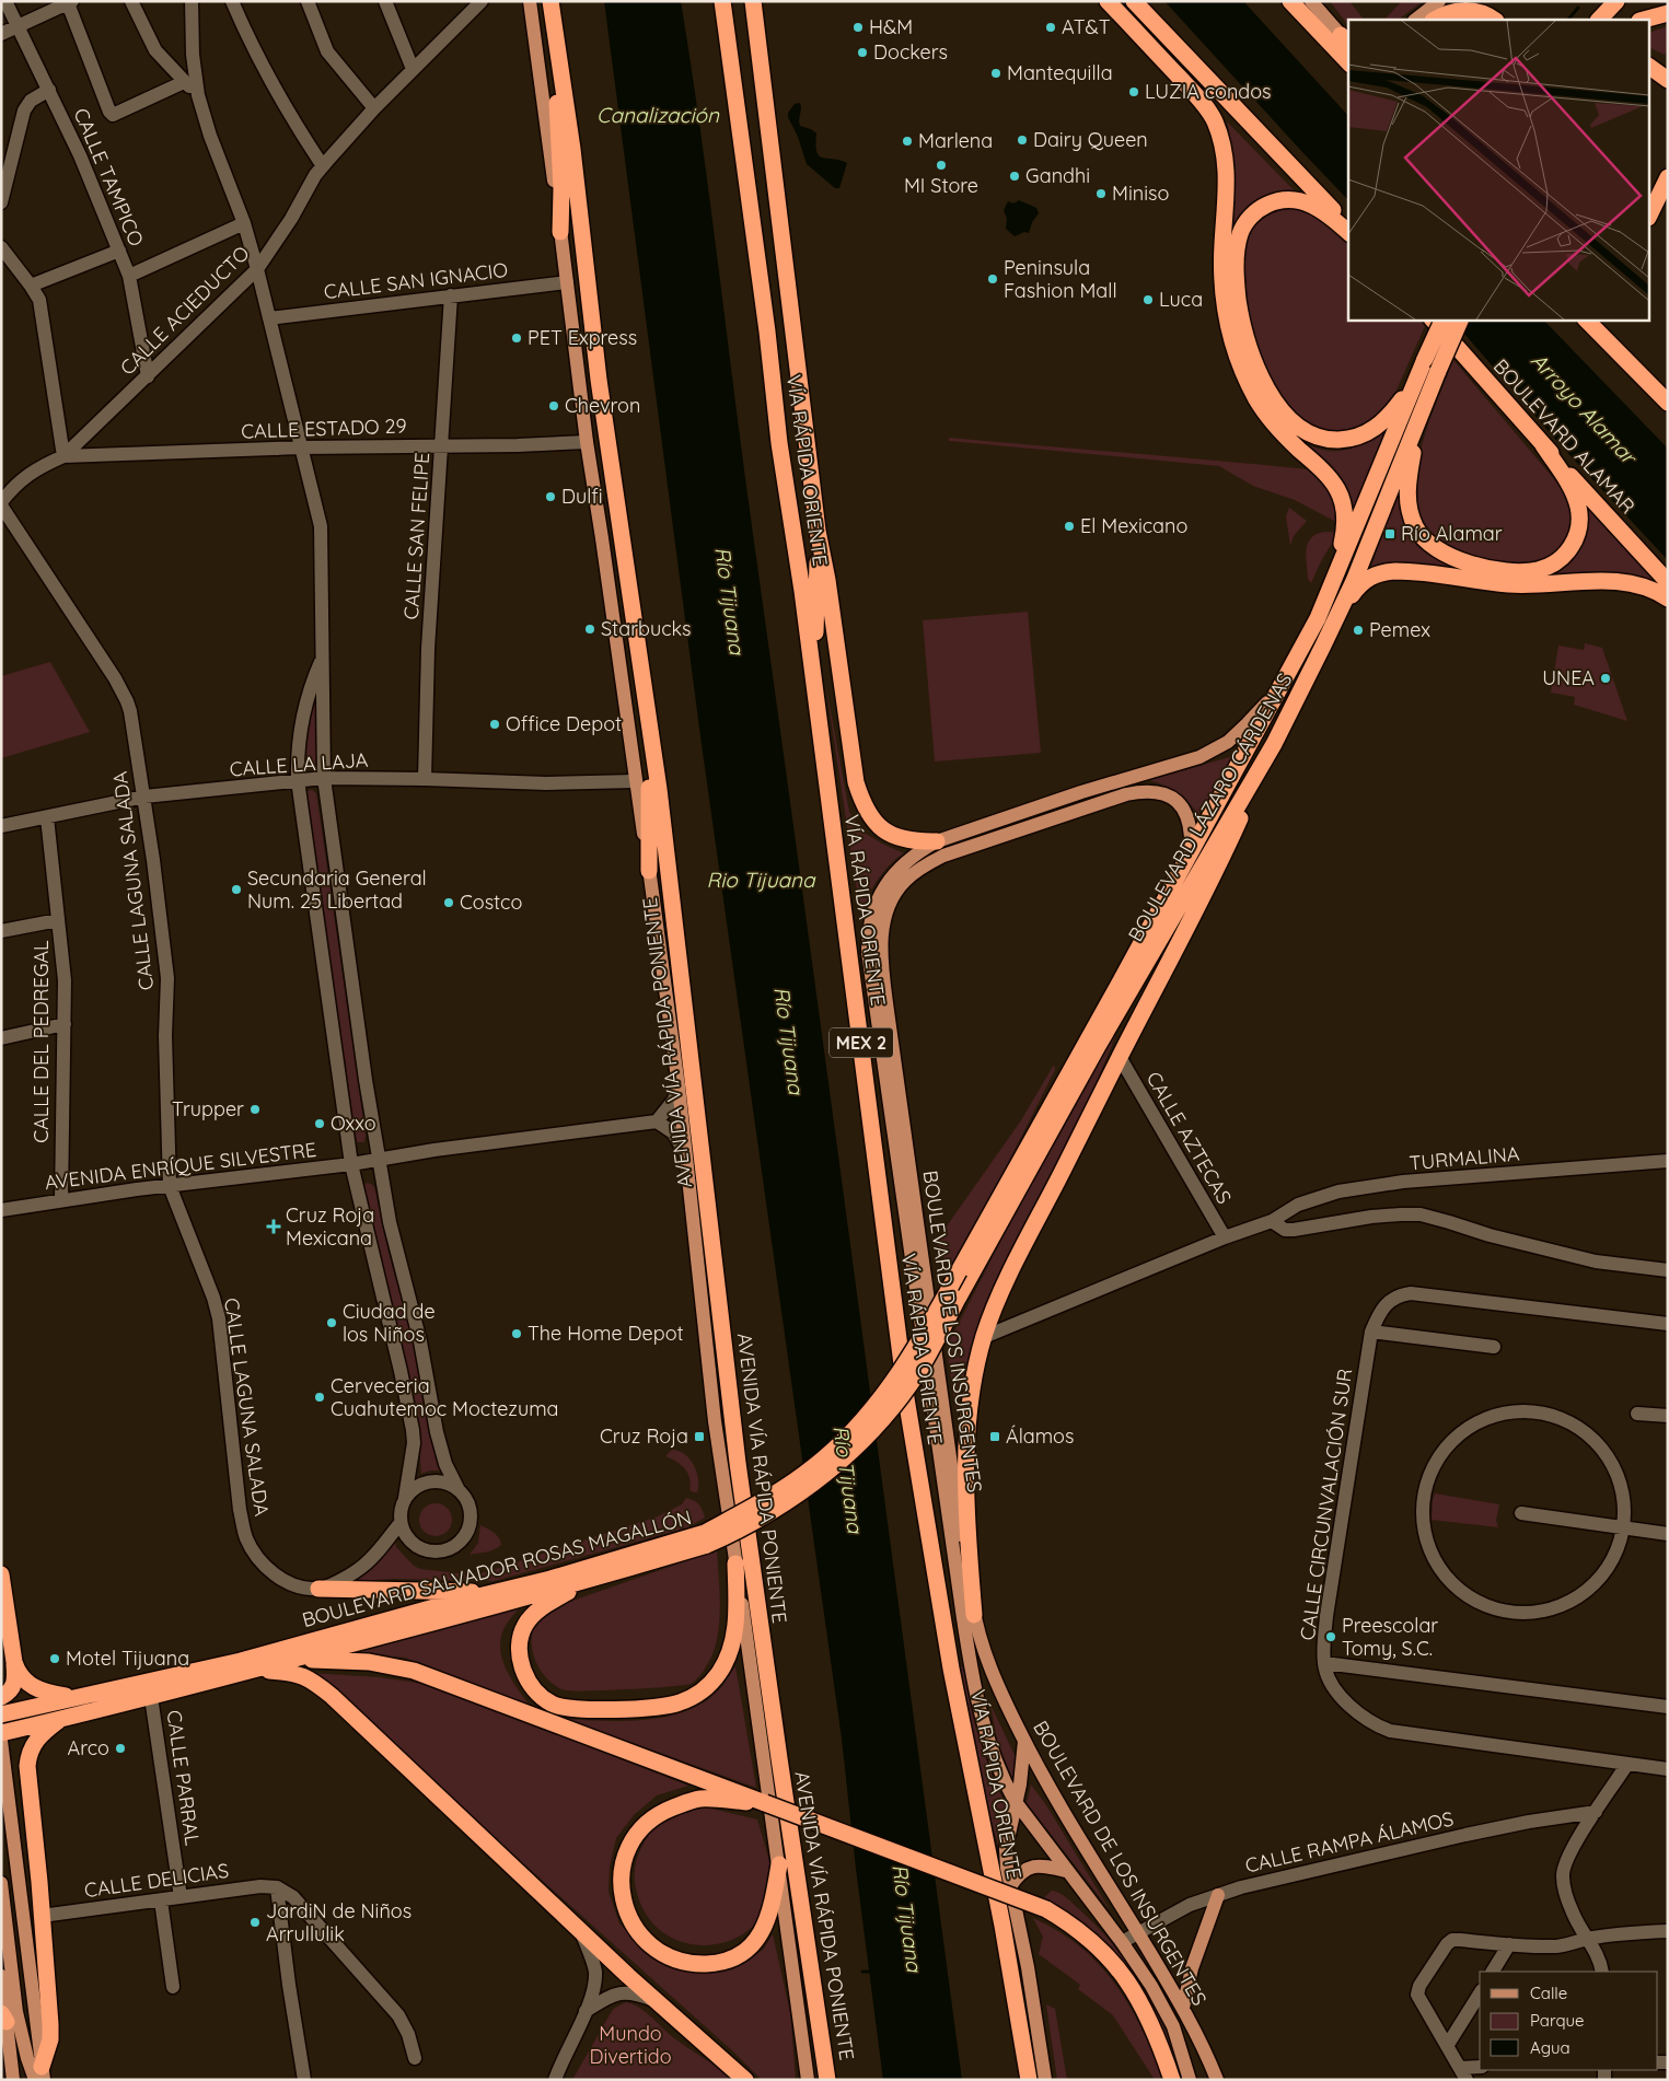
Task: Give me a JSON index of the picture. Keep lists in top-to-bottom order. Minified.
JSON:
{"streets":{"highway":["BOULEVARD ALAMAR","VÍA RÁPIDA ORIENTE","BOULEVARD LÁZARO CÁRDENAS","AVENIDA VÍA RÁPIDA PONIENTE","MEX 2","BOULEVARD SALVADOR ROSAS MAGALLÓN"],"main road":["BOULEVARD DE LOS INSURGENTES"],"street":["CALLE TAMPICO","CALLE SAN IGNACIO","CALLE ACIEDUCTO","CALLE ESTADO 29","CALLE SAN FELIPE","CALLE LA LAJA","CALLE LAGUNA SALADA","CALLE DEL PEDREGAL","CALLE AZTECAS","TURMALINA","AVENIDA ENRÍQUE SILVESTRE","CALLE CIRCUNVALACIÓN SUR","CALLE PARRAL","CALLE RAMPA ÁLAMOS","CALLE DELICIAS"]},"crossings":[["CALLE TAMPICO","CALLE ACIEDUCTO"],["CALLE SAN IGNACIO","CALLE SAN FELIPE"],["CALLE SAN IGNACIO","AVENIDA VÍA RÁPIDA PONIENTE"],["CALLE ACIEDUCTO","CALLE ESTADO 29"],["CALLE ACIEDUCTO","CALLE LAGUNA SALADA"],["CALLE ESTADO 29","CALLE SAN FELIPE"],["CALLE ESTADO 29","AVENIDA VÍA RÁPIDA PONIENTE"],["CALLE SAN FELIPE","CALLE LA LAJA"],["CALLE LA LAJA","CALLE LAGUNA SALADA"],["CALLE LA LAJA","CALLE DEL PEDREGAL"],["CALLE LA LAJA","AVENIDA VÍA RÁPIDA PONIENTE"],["BOULEVARD LÁZARO CÁRDENAS","BOULEVARD DE LOS INSURGENTES"],["BOULEVARD LÁZARO CÁRDENAS","BOULEVARD SALVADOR ROSAS MAGALLÓN"],["CALLE LAGUNA SALADA","AVENIDA ENRÍQUE SILVESTRE"],["CALLE DEL PEDREGAL","AVENIDA ENRÍQUE SILVESTRE"],["CALLE AZTECAS","TURMALINA"],["BOULEVARD DE LOS INSURGENTES","CALLE RAMPA ÁLAMOS"],["BOULEVARD SALVADOR ROSAS MAGALLÓN","CALLE PARRAL"],["CALLE PARRAL","CALLE DELICIAS"]],"water":["Canalización","Arroyo Alamar","Río Tijuana","Rio Tijuana"],"parks":["Mundo Divertido"],"places":{"other":["H&M","AT&T","Dockers","Mantequilla","LUZIA condos","Dairy Queen","Marlena","MI Store","Gandhi","Miniso","Peninsula Fashion Mall","Luca","PET Express","Chevron","Dulfi","El Mexicano","Starbucks","Pemex","UNEA","Office Depot","Secundaria General Num. 25 Libertad","Costco","Trupper","Oxxo","Ciudad de los Niños","The Home Depot","Cerveceria Cuahutemoc Moctezuma","Preescolar Tomy, S.C.","Motel Tijuana","Arco","JardiN de Niños Arrullulik"],"transit":["Río Alamar","Cruz Roja","Álamos"],"health":["Cruz Roja Mexicana"]},"legend":["Calle","Parque","Agua"]}
